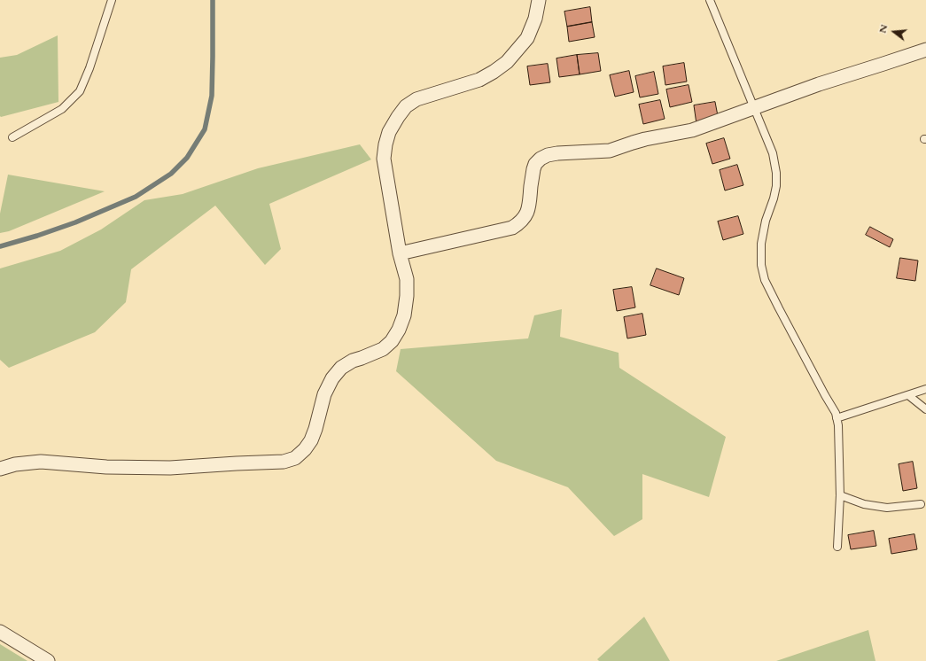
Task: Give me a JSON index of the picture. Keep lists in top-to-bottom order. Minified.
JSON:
{"north":"left"}
